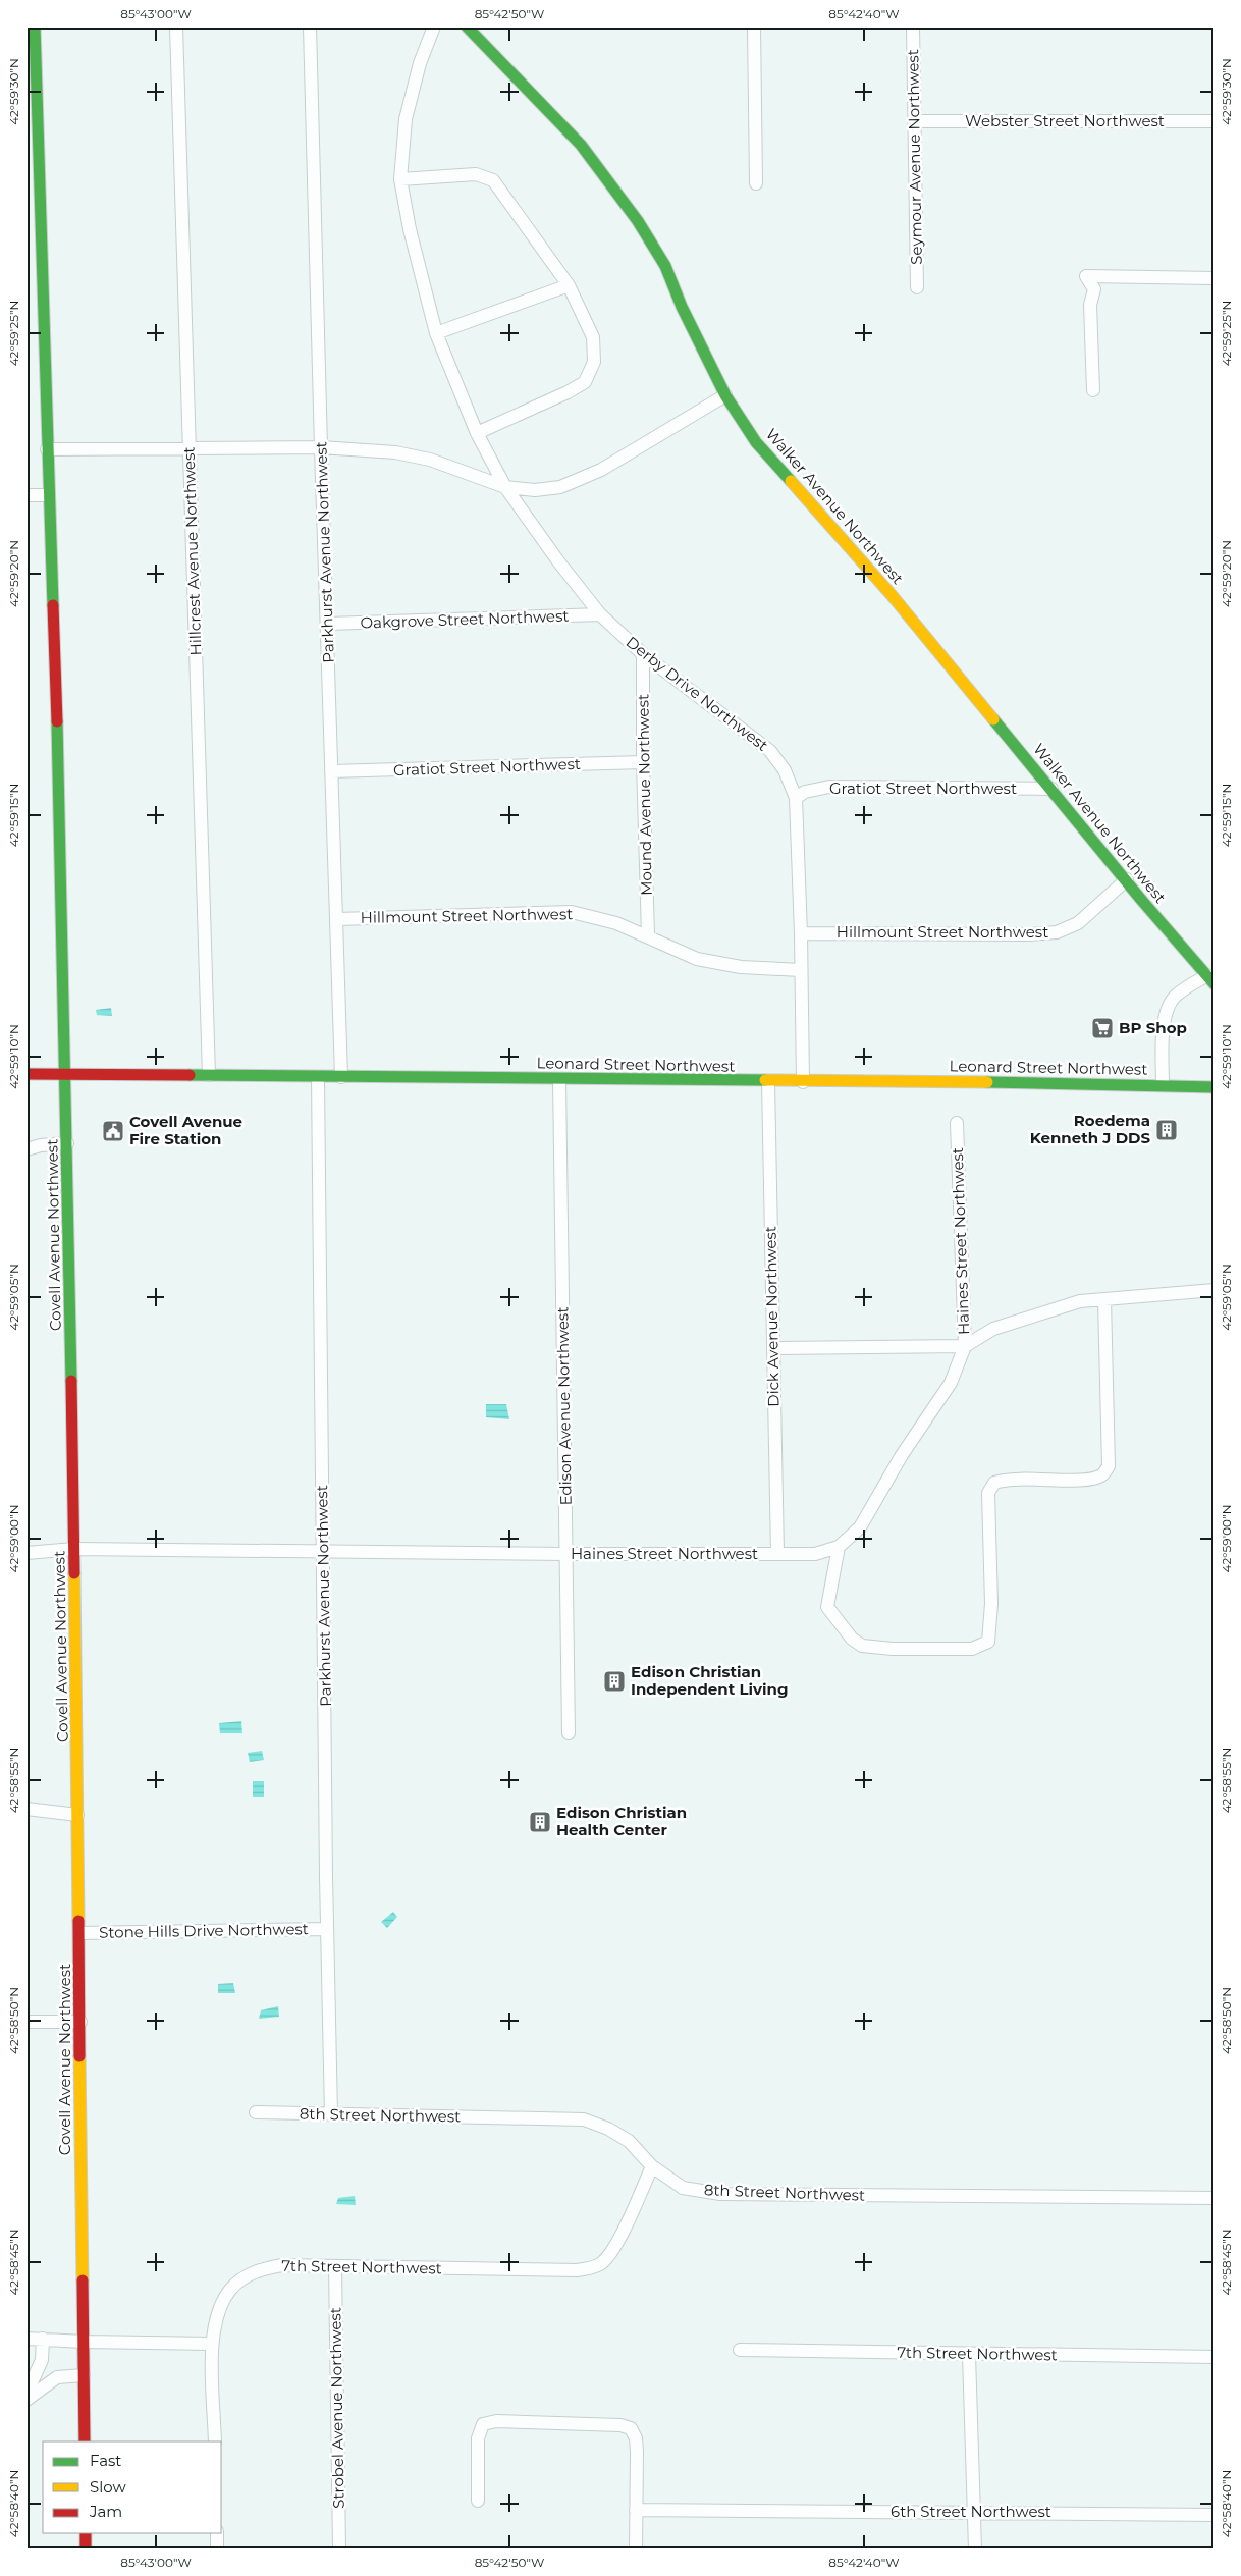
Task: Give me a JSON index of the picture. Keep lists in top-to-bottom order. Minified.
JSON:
{"streets":{"street":["Webster Street Northwest","Seymour Avenue Northwest","Walker Avenue Northwest","Hillcrest Avenue Northwest","Parkhurst Avenue Northwest","Oakgrove Street Northwest","Derby Drive Northwest","Gratiot Street Northwest","Mound Avenue Northwest","Hillmount Street Northwest","Leonard Street Northwest","Covell Avenue Northwest","Haines Street Northwest","Dick Avenue Northwest","Edison Avenue Northwest","Stone Hills Drive Northwest","8th Street Northwest","7th Street Northwest","Strobel Avenue Northwest","6th Street Northwest"]},"crossings":[["Webster Street Northwest","Seymour Avenue Northwest"],["Walker Avenue Northwest","Gratiot Street Northwest"],["Walker Avenue Northwest","Hillmount Street Northwest"],["Hillcrest Avenue Northwest","Leonard Street Northwest"],["Parkhurst Avenue Northwest","Oakgrove Street Northwest"],["Parkhurst Avenue Northwest","Gratiot Street Northwest"],["Parkhurst Avenue Northwest","Hillmount Street Northwest"],["Parkhurst Avenue Northwest","Leonard Street Northwest"],["Parkhurst Avenue Northwest","Haines Street Northwest"],["Parkhurst Avenue Northwest","Stone Hills Drive Northwest"],["Parkhurst Avenue Northwest","8th Street Northwest"],["Oakgrove Street Northwest","Derby Drive Northwest"],["Derby Drive Northwest","Gratiot Street Northwest"],["Derby Drive Northwest","Mound Avenue Northwest"],["Derby Drive Northwest","Hillmount Street Northwest"],["Derby Drive Northwest","Leonard Street Northwest"],["Gratiot Street Northwest","Mound Avenue Northwest"],["Mound Avenue Northwest","Hillmount Street Northwest"],["Leonard Street Northwest","Covell Avenue Northwest"],["Leonard Street Northwest","Dick Avenue Northwest"],["Leonard Street Northwest","Edison Avenue Northwest"],["Covell Avenue Northwest","Haines Street Northwest"],["Covell Avenue Northwest","Stone Hills Drive Northwest"],["Haines Street Northwest","Dick Avenue Northwest"],["Haines Street Northwest","Edison Avenue Northwest"],["8th Street Northwest","7th Street Northwest"],["7th Street Northwest","Strobel Avenue Northwest"]],"places":{"supermarket":["BP Shop"],"building":["Roedema Kenneth J DDS","Edison Christian Independent Living","Edison Christian Health Center"],"public building":["Covell Avenue Fire Station"]},"legend":["Fast","Slow","Jam"],"coordinates":["85°43'00\"W","85°42'50\"W","85°42'40\"W","42°59'30\"N","42°59'25\"N","42°59'20\"N","42°59'15\"N","42°59'10\"N","42°59'05\"N","42°59'00\"N","42°58'55\"N","42°58'50\"N","42°58'45\"N","42°58'40\"N"]}
